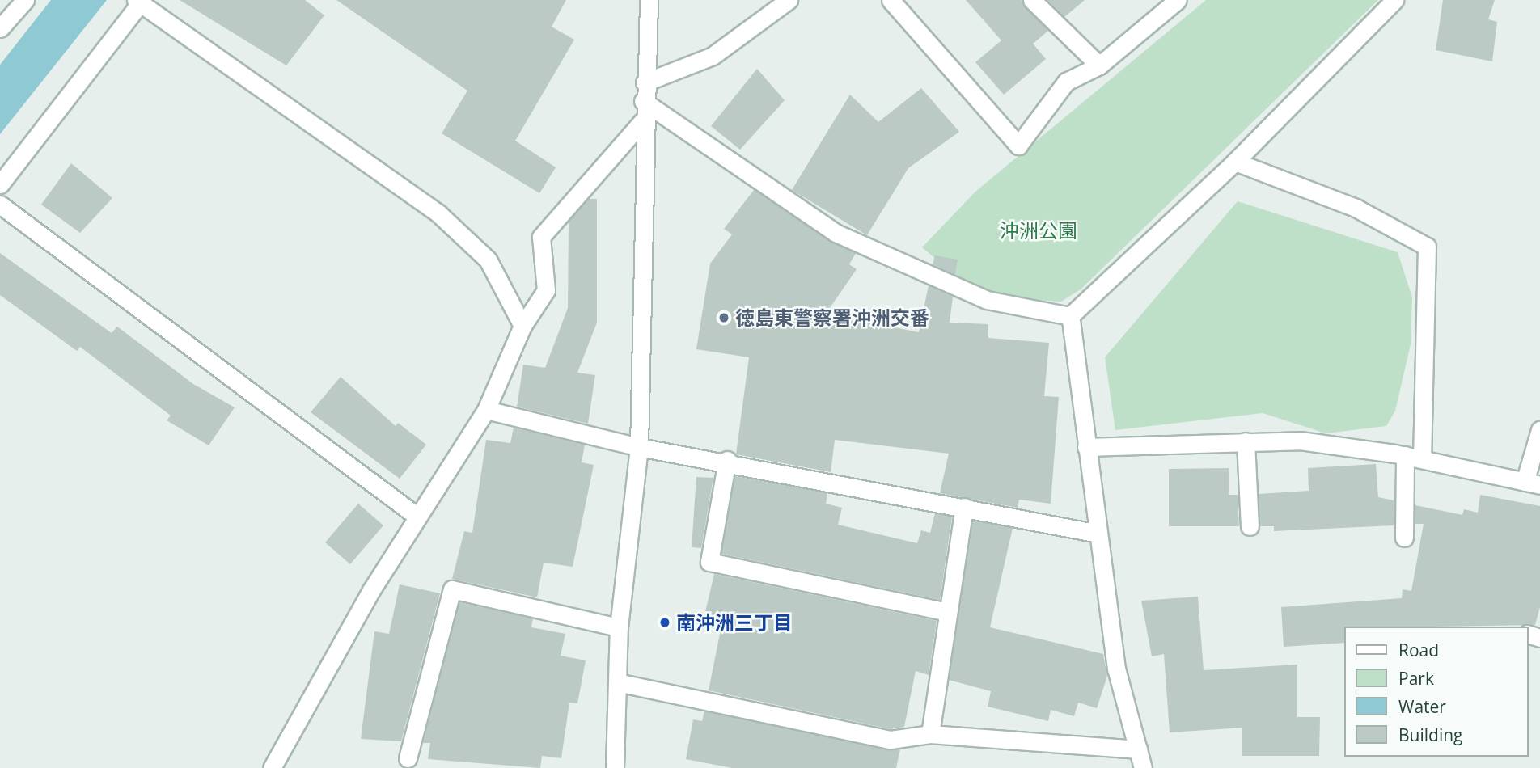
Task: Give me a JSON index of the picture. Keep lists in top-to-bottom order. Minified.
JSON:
{"parks":["沖洲公園"],"places":["徳島東警察署沖洲交番","南沖洲三丁目"],"legend":["Road","Park","Water","Building"]}
